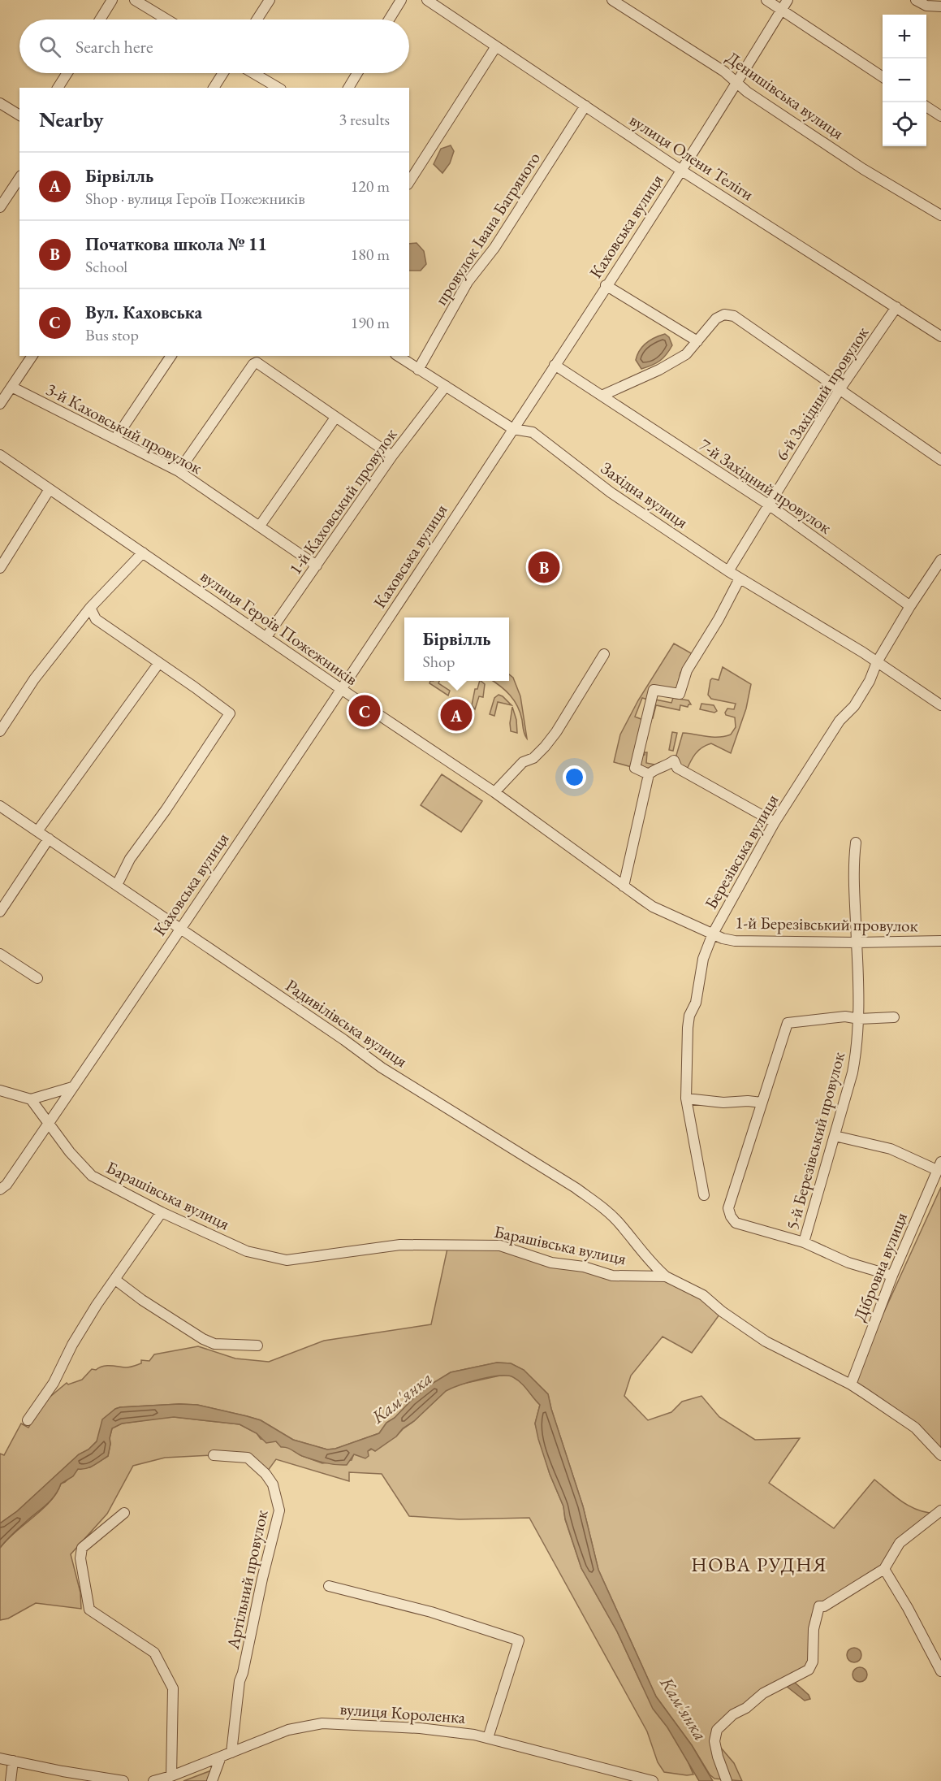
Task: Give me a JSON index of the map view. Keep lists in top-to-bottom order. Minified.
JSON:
{"streets":{"street":["Денишівська вулиця","вулиця Олени Теліги","Каховська вулиця","провулок Івана Багряного","6-й Західний провулок","3-й Каховський провулок","7-й Західний провулок","Західна вулиця","1-й Каховський провулок","вулиця Героїв Пожежників","Березівська вулиця","1-й Березівський провулок","Радивілівська вулиця","5-й Березівський провулок","Барашівська вулиця","Дібровна вулиця","Артільний провулок","вулиця Короленка"]},"crossings":[["Денишівська вулиця","Каховська вулиця"],["вулиця Олени Теліги","Каховська вулиця"],["вулиця Олени Теліги","провулок Івана Багряного"],["вулиця Олени Теліги","6-й Західний провулок"],["Каховська вулиця","7-й Західний провулок"],["Каховська вулиця","Західна вулиця"],["Каховська вулиця","вулиця Героїв Пожежників"],["Каховська вулиця","Радивілівська вулиця"],["Каховська вулиця","Барашівська вулиця"],["провулок Івана Багряного","Західна вулиця"],["6-й Західний провулок","7-й Західний провулок"],["6-й Західний провулок","Західна вулиця"],["3-й Каховський провулок","1-й Каховський провулок"],["7-й Західний провулок","Березівська вулиця"],["Західна вулиця","1-й Каховський провулок"],["Західна вулиця","Березівська вулиця"],["1-й Каховський провулок","вулиця Героїв Пожежників"],["вулиця Героїв Пожежників","Березівська вулиця"],["вулиця Героїв Пожежників","1-й Березівський провулок"],["Березівська вулиця","1-й Березівський провулок"],["1-й Березівський провулок","5-й Березівський провулок"],["Радивілівська вулиця","Барашівська вулиця"],["Барашівська вулиця","Дібровна вулиця"],["Артільний провулок","вулиця Короленка"]],"districts":["НОВА РУДНЯ"],"water":["Кам'янка"],"page":{"map_buttons":["+","−"],"search":"Search here","heading":["Nearby","3 results"],"list":[{"mark":"A","name":"Бірвілль","note":"Shop · вулиця Героїв Пожежників","value":"120 m"},{"mark":"B","name":"Початкова школа № 11","note":"School","value":"180 m"},{"mark":"C","name":"Вул. Каховська","note":"Bus stop","value":"190 m"}],"pins":["B","C","A"],"popup":["Бірвілль","Shop"]}}
